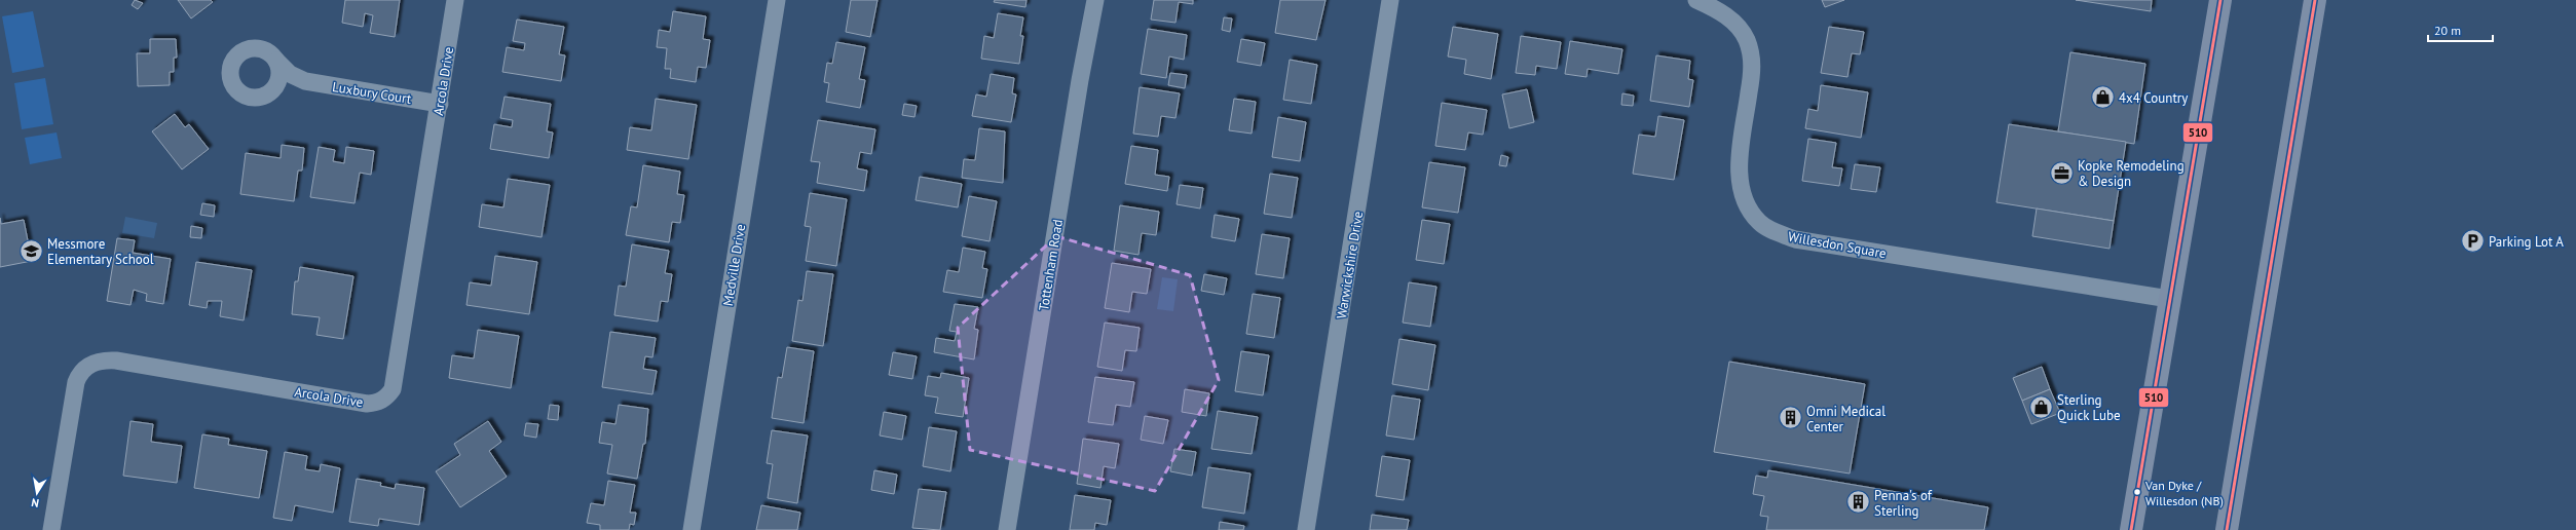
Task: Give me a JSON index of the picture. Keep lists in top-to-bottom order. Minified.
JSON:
{"streets":{"street":["Arcola Drive","Luxbury Court","Willesdon Square","Medville Drive","Tottenham Road","Warwickshire Drive"]},"crossings":[["Arcola Drive","Luxbury Court"]],"places":{"shop":["4x4 Country","Sterling Quick Lube"],"office":["Kopke Remodeling & Design"],"parking":["Parking Lot A"],"school or university":["Messmore Elementary School"],"building":["Omni Medical Center","Penna's of Sterling"],"other":["Van Dyke / Willesdon (NB)"]},"lines":["transit line 510"],"scale_bar":"20 m","north":"bottom"}
